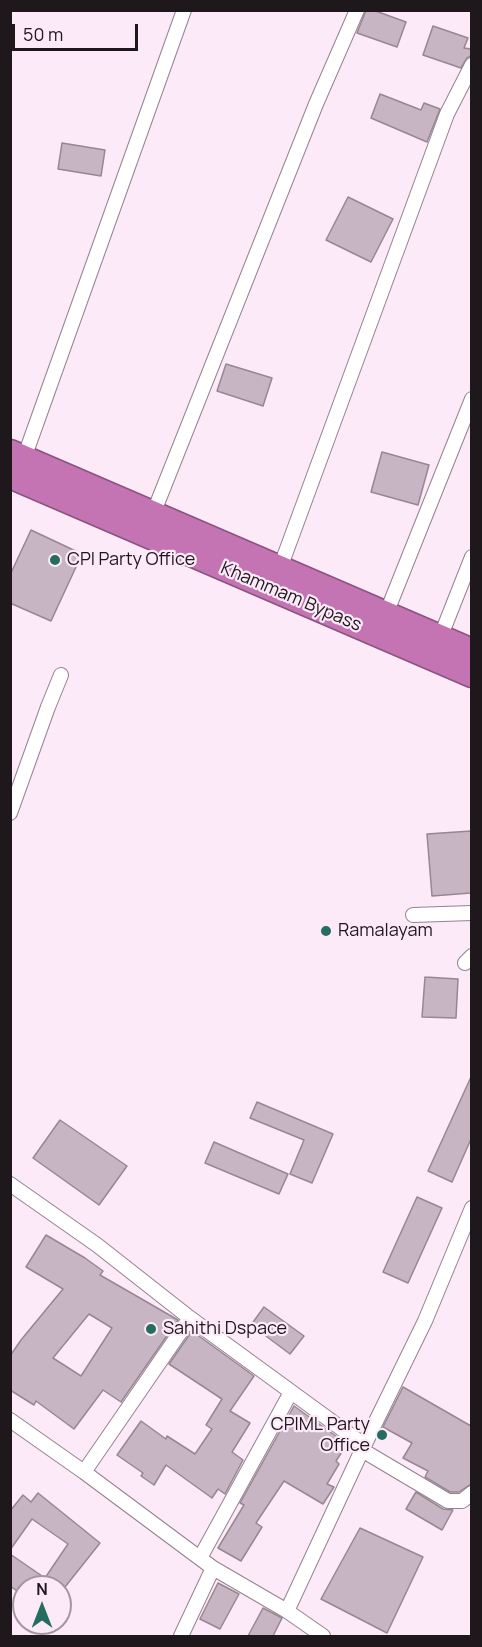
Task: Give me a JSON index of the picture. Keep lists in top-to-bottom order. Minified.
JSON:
{"streets":{"highway":["Khammam Bypass"]},"places":["CPI Party Office","Ramalayam","Sahithi Dspace","CPIML Party Office"],"scale_bar":"50 m","north":"top"}
